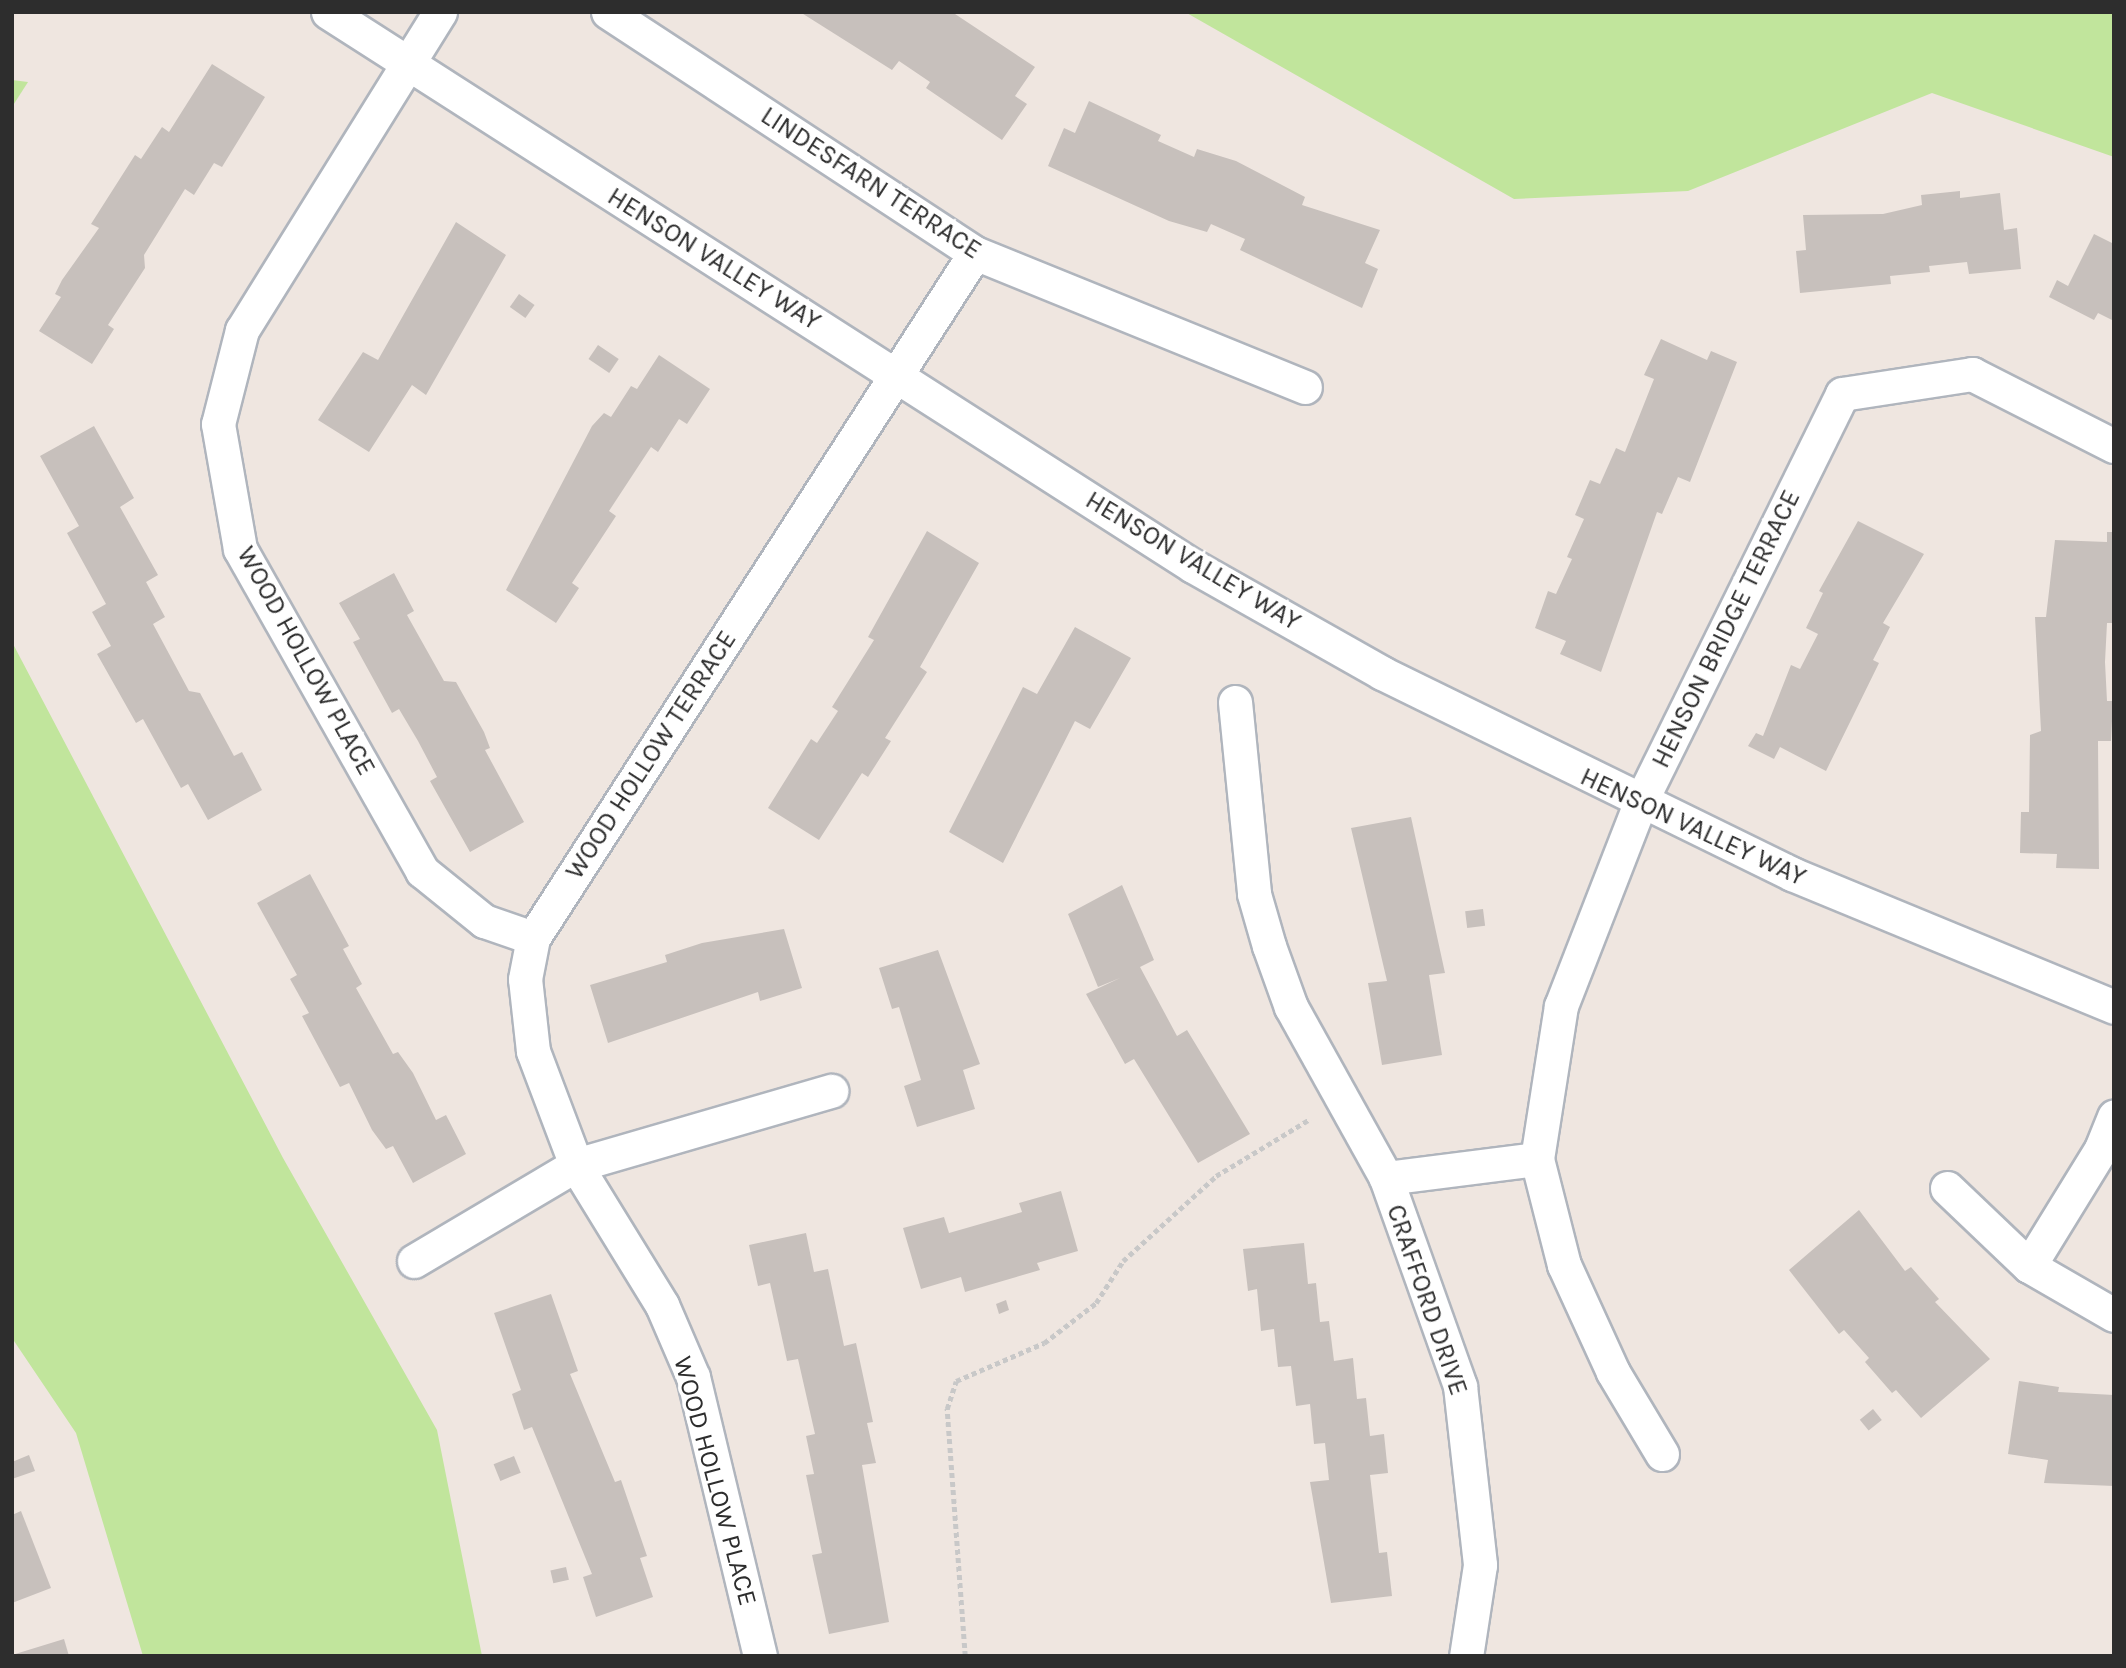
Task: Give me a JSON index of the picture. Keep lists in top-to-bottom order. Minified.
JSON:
{"streets":{"street":["LINDESFARN TERRACE","HENSON VALLEY WAY","HENSON BRIDGE TERRACE","WOOD HOLLOW PLACE","WOOD HOLLOW TERRACE","CRAFFORD DRIVE"]},"crossings":[["LINDESFARN TERRACE","WOOD HOLLOW TERRACE"],["HENSON VALLEY WAY","HENSON BRIDGE TERRACE"],["HENSON VALLEY WAY","WOOD HOLLOW PLACE"],["HENSON VALLEY WAY","WOOD HOLLOW TERRACE"],["HENSON BRIDGE TERRACE","CRAFFORD DRIVE"],["WOOD HOLLOW PLACE","WOOD HOLLOW TERRACE"]]}
